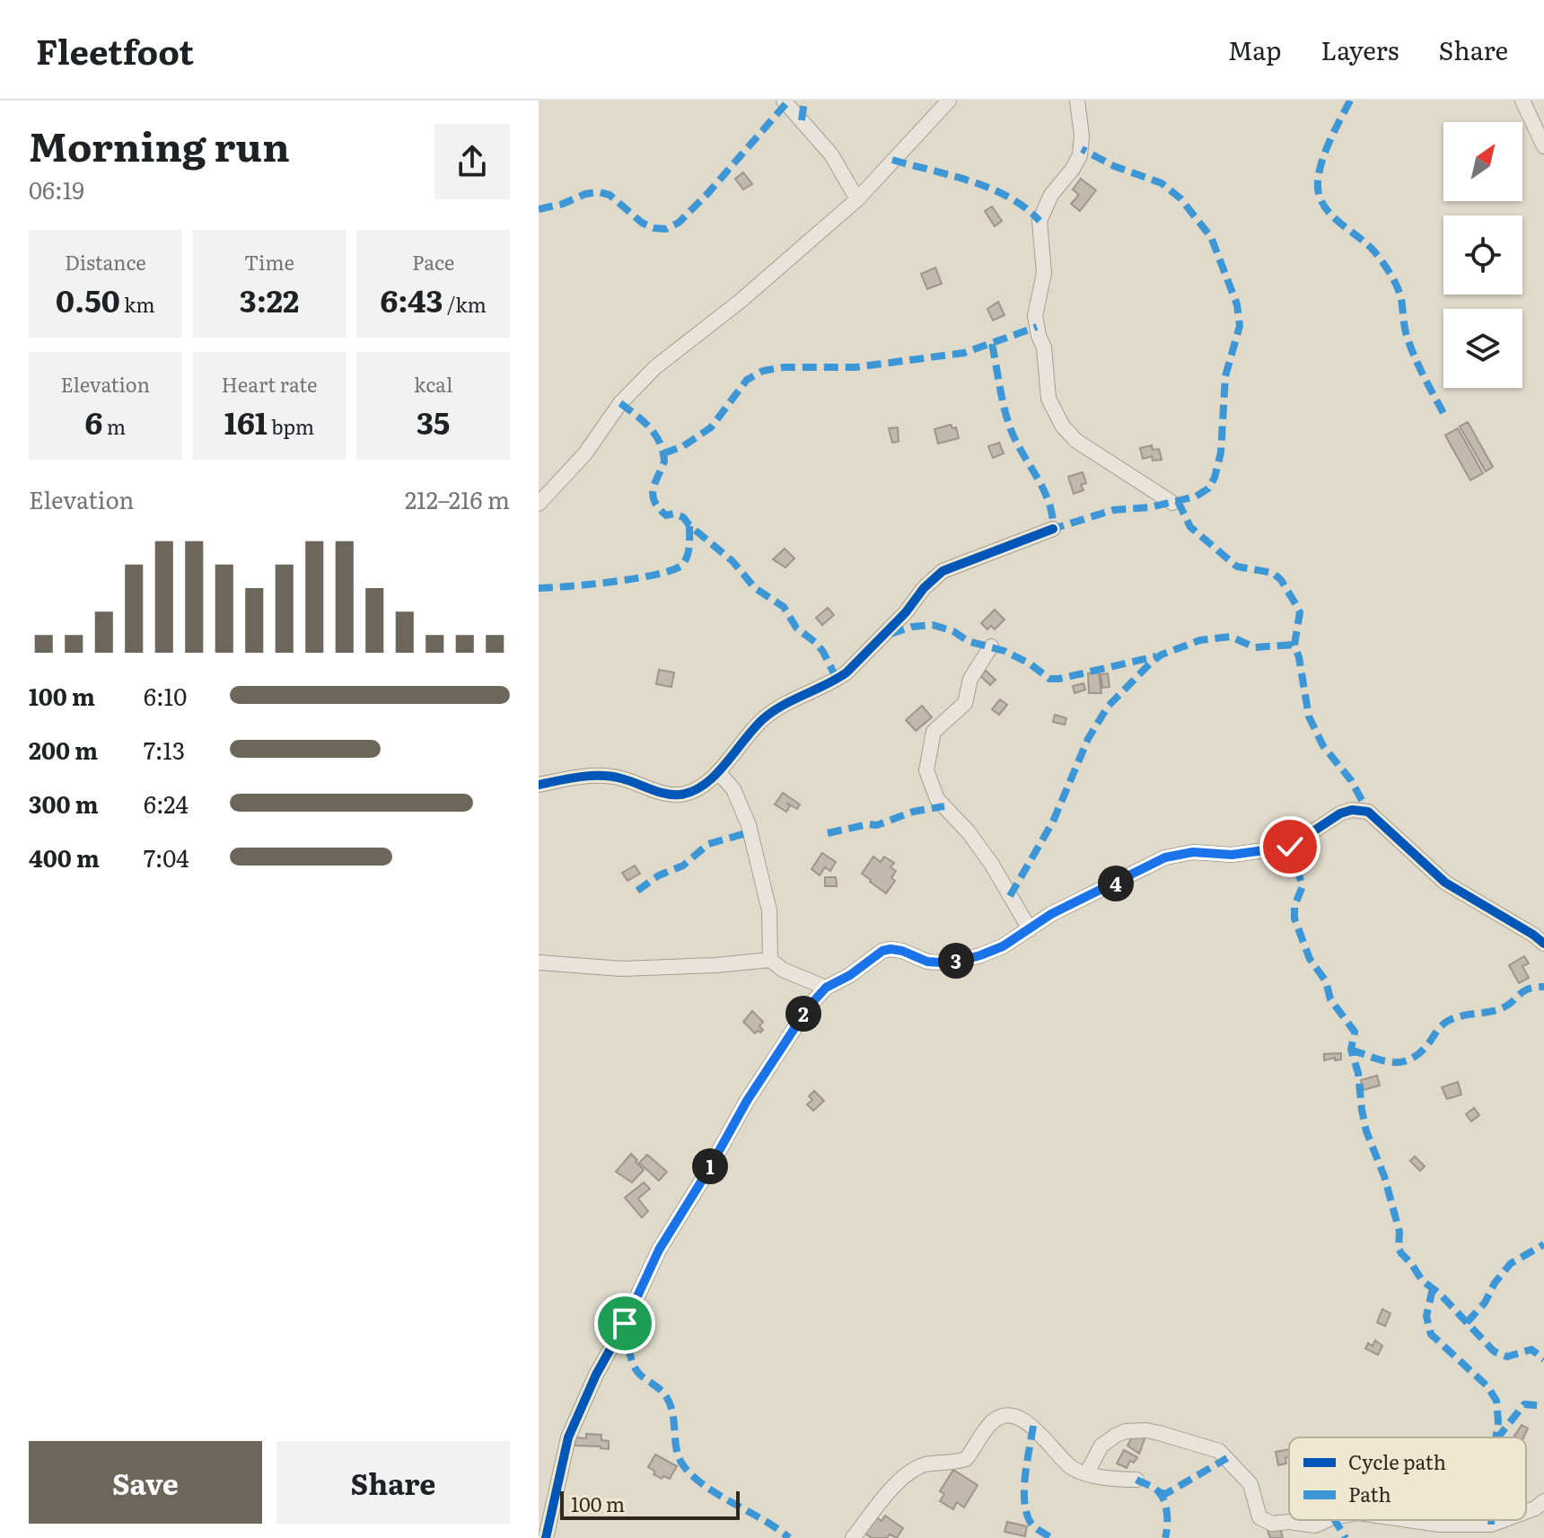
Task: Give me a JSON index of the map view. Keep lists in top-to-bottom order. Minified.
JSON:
{"legend":["Cycle path","Path"],"scale_bar":"100 m","north":"top right","page":{"header":"Fleetfoot","nav":["Map","Layers","Share"],"heading":["Morning run","06:19"],"stats":[["Distance","0.50 km"],["Time","3:22"],["Pace","6:43 /km"],["Elevation","6 m"],["Heart rate","161 bpm"],["kcal","35"]],"chart":["Elevation","212–216 m"],"list":[{"name":"100 m","note":"6:10"},{"name":"200 m","note":"7:13"},{"name":"300 m","note":"6:24"},{"name":"400 m","note":"7:04"}],"pins":["4","3","2","1"],"buttons":["Save","Share"],"scale":"100 m"}}
